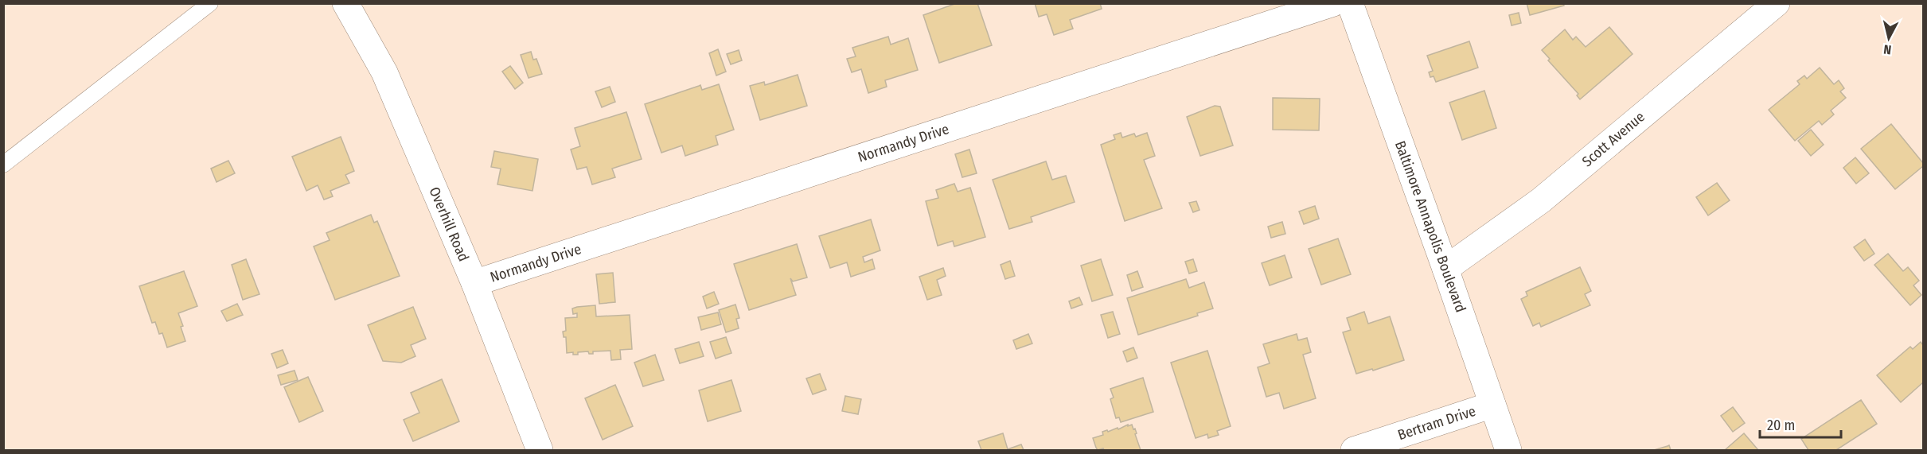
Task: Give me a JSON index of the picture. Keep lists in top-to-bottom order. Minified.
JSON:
{"streets":{"street":["Scott Avenue","Normandy Drive","Overhill Road","Baltimore Annapolis Boulevard","Bertram Drive"]},"crossings":[["Scott Avenue","Baltimore Annapolis Boulevard"],["Normandy Drive","Overhill Road"],["Baltimore Annapolis Boulevard","Bertram Drive"]],"scale_bar":"20 m","north":"bottom"}
